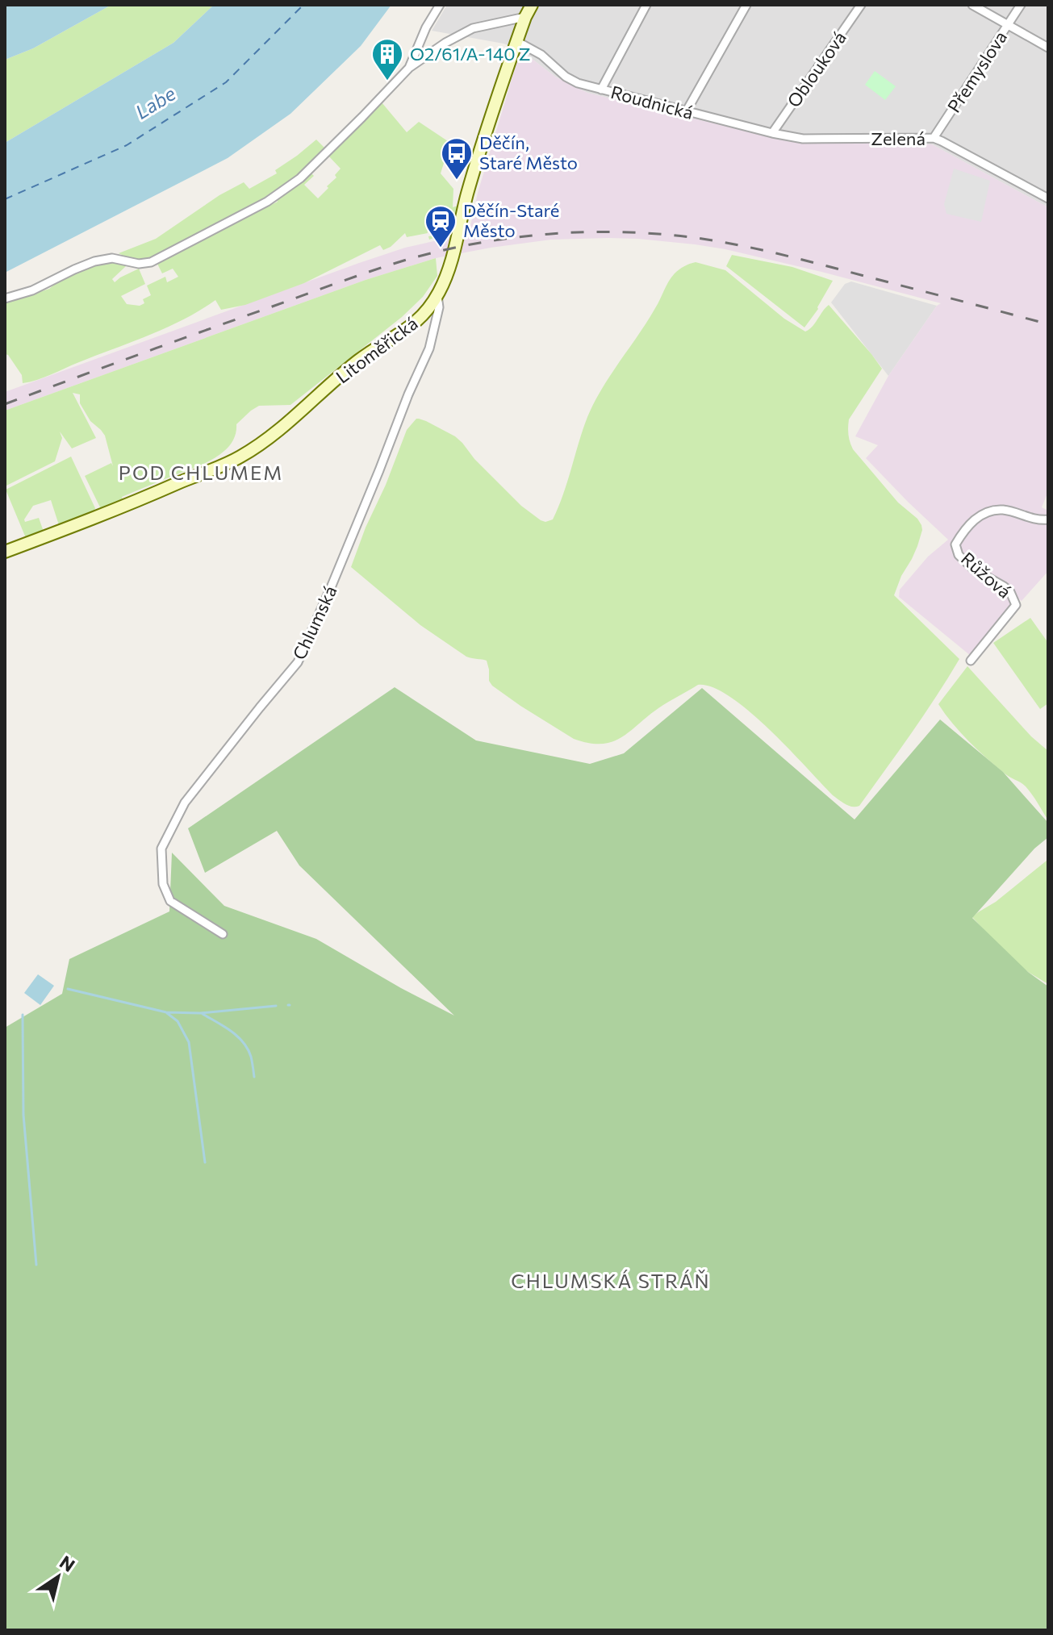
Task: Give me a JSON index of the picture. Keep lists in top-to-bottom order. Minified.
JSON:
{"streets":{"main road":["Litoměřická"],"street":["Oblouková","Přemyslova","Roudnická","Zelená","Růžová","Chlumská"]},"crossings":[["Oblouková","Roudnická"],["Oblouková","Zelená"],["Přemyslova","Zelená"],["Roudnická","Zelená"],["Roudnická","Litoměřická"],["Litoměřická","Chlumská"]],"districts":["POD CHLUMEM","CHLUMSKÁ STRÁŇ"],"water":["Labe"],"places":{"building":["O2/61/A-140 Z"],"bus stop":["Děčín, Staré Město"],"station":["Děčín-Staré Město"]},"north":"top right"}
